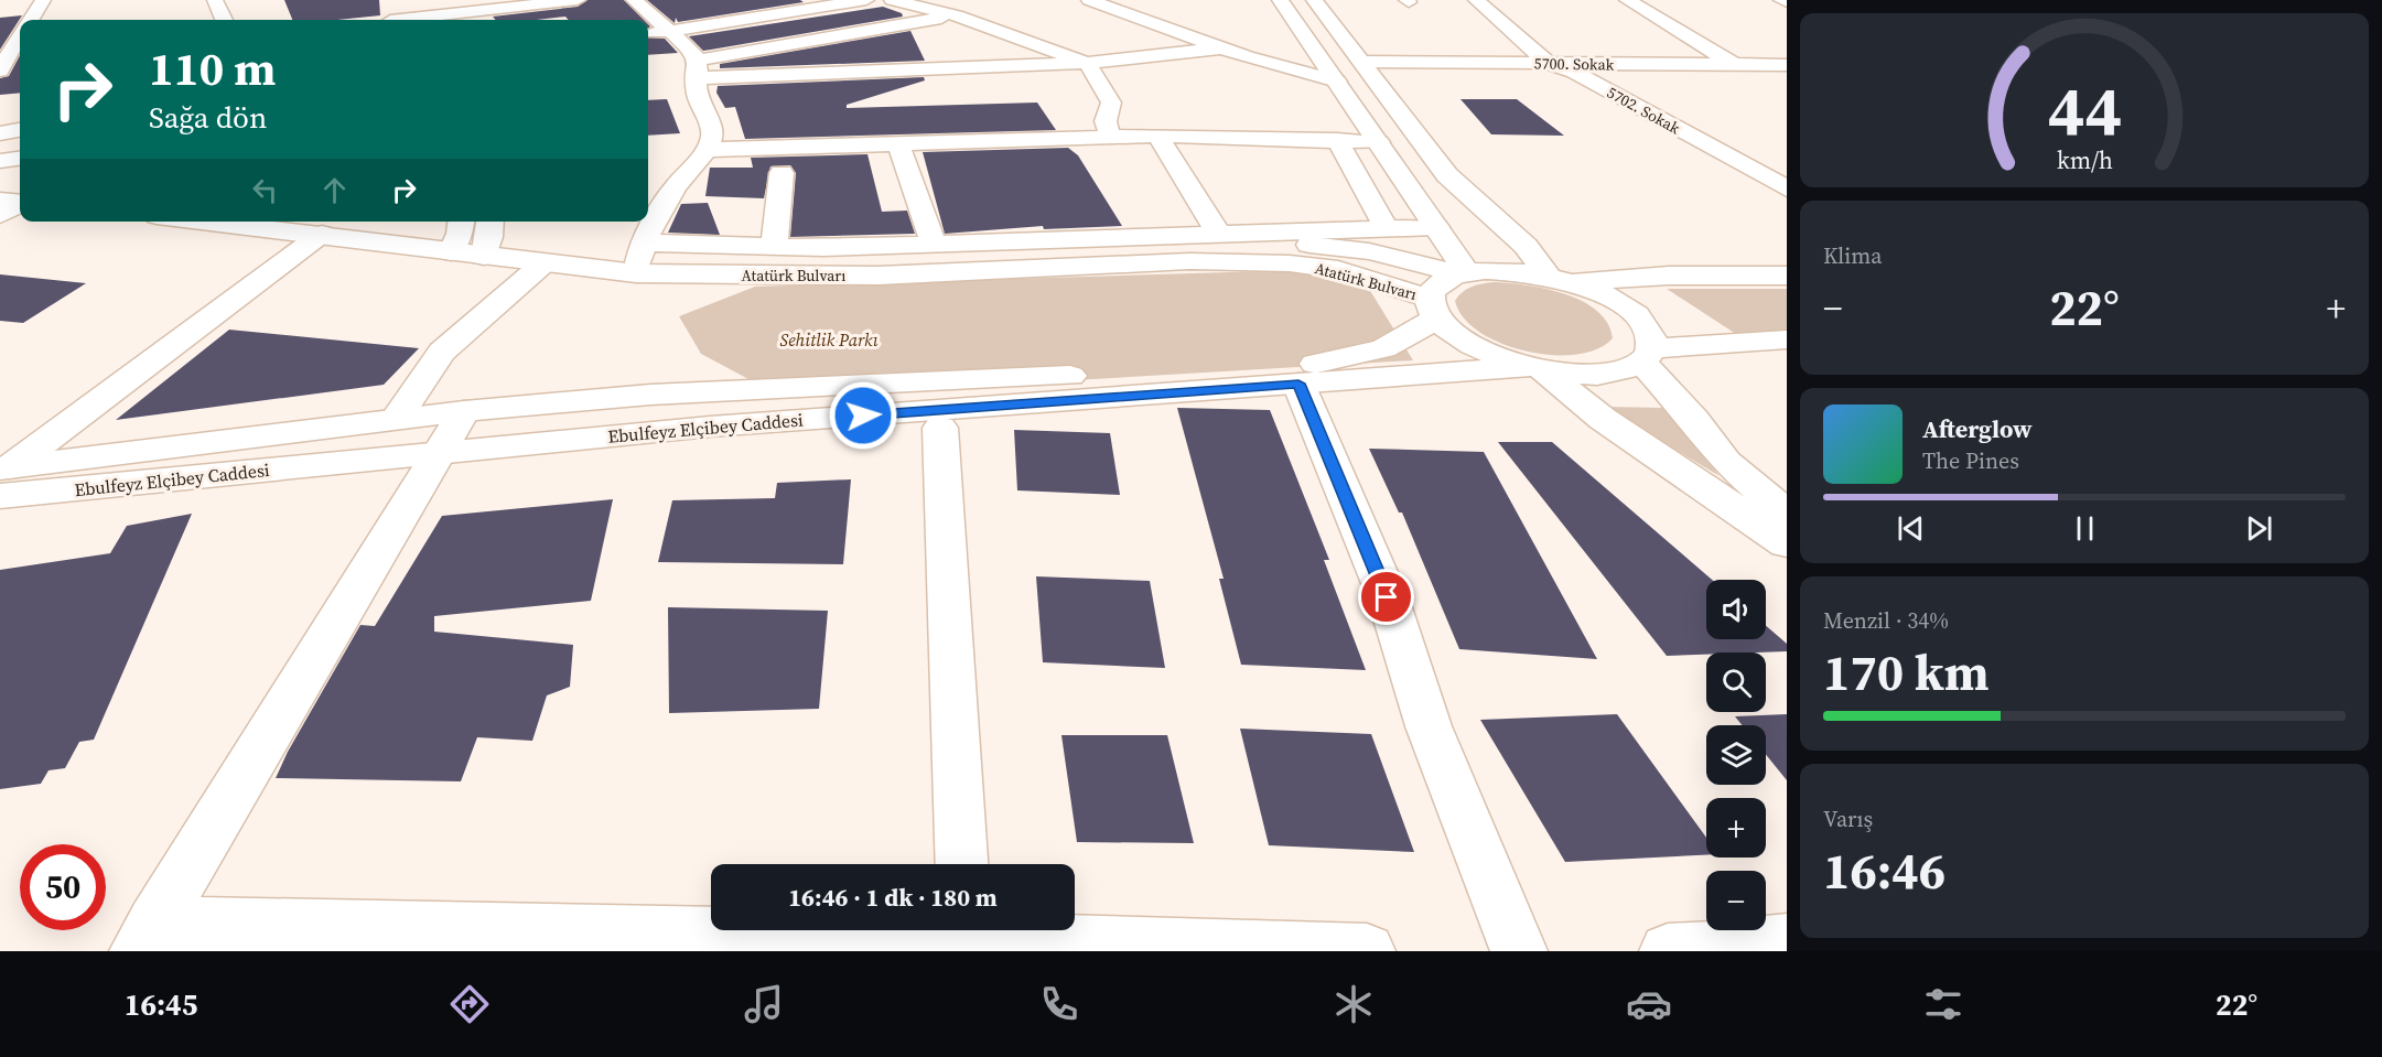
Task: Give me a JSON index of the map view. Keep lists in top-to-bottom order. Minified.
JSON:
{"streets":{"street":["5700. Sokak","5702. Sokak","Atatürk Bulvarı","Ebulfeyz Elçibey Caddesi"]},"crossings":[["5700. Sokak","5702. Sokak"],["Atatürk Bulvarı","Ebulfeyz Elçibey Caddesi"]],"parks":["Sehitlik Parkı"],"page":{"turn":["110 m","Sağa dön"],"tile":["Klima",["Menzil · 34%","170 km"],["Varış","16:46"]],"heat":["−","22°","+"],"song":["Afterglow","The Pines"],"map_buttons":["+","−"],"limit":"50","trip":"16:46 · 1 dk · 180 m","tabs":["16:45","22°"],"gauge":["44","km/h"]}}
